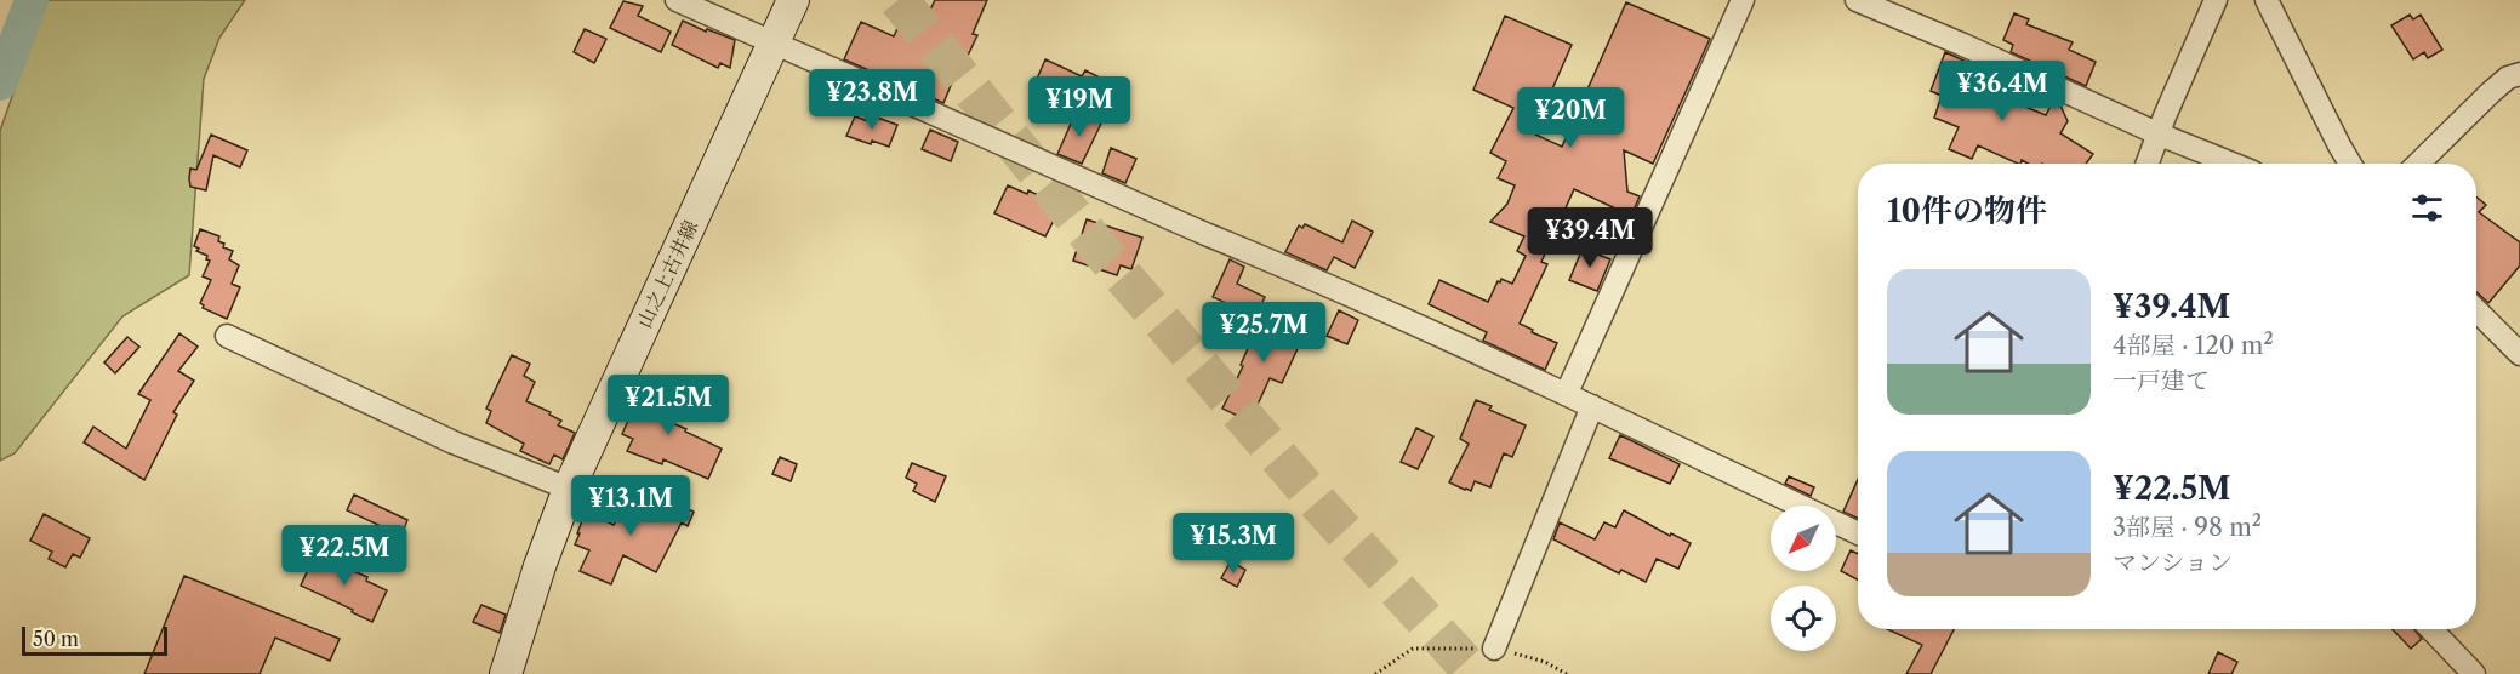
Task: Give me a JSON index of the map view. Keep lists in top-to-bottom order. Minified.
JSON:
{"streets":{"main road":["山之上古井線"]},"scale_bar":"50 m","north":"bottom left","page":{"price":["¥36.4M","¥23.8M","¥19M","¥20M","¥39.4M","¥25.7M","¥21.5M","¥13.1M","¥15.3M","¥22.5M"],"heading":"10件の物件","list":[{"name":"¥39.4M","note":"4部屋 · 120 m² · 一戸建て"},{"name":"¥22.5M","note":"3部屋 · 98 m² · マンション"}],"scale":"50 m"}}
